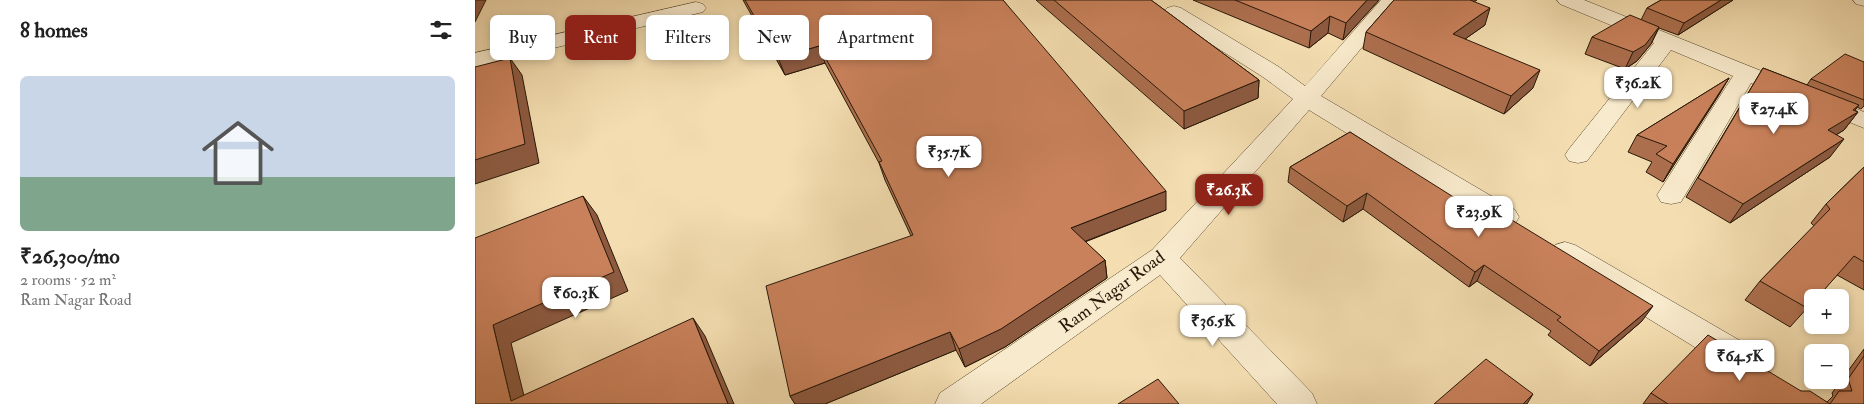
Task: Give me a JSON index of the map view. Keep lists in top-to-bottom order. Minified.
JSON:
{"streets":{"street":["Ram Nagar Road"]},"page":{"heading":"8 homes","chip":["Buy","Rent","Filters","New","Apartment"],"list":[{"name":"₹26,300/mo","note":"2 rooms · 52 m² · Ram Nagar Road"}],"price":["₹36.2K","₹27.4K","₹35.7K","₹26.3K","₹23.9K","₹60.3K","₹36.5K","₹64.5K"],"map_buttons":["+","−"]}}
